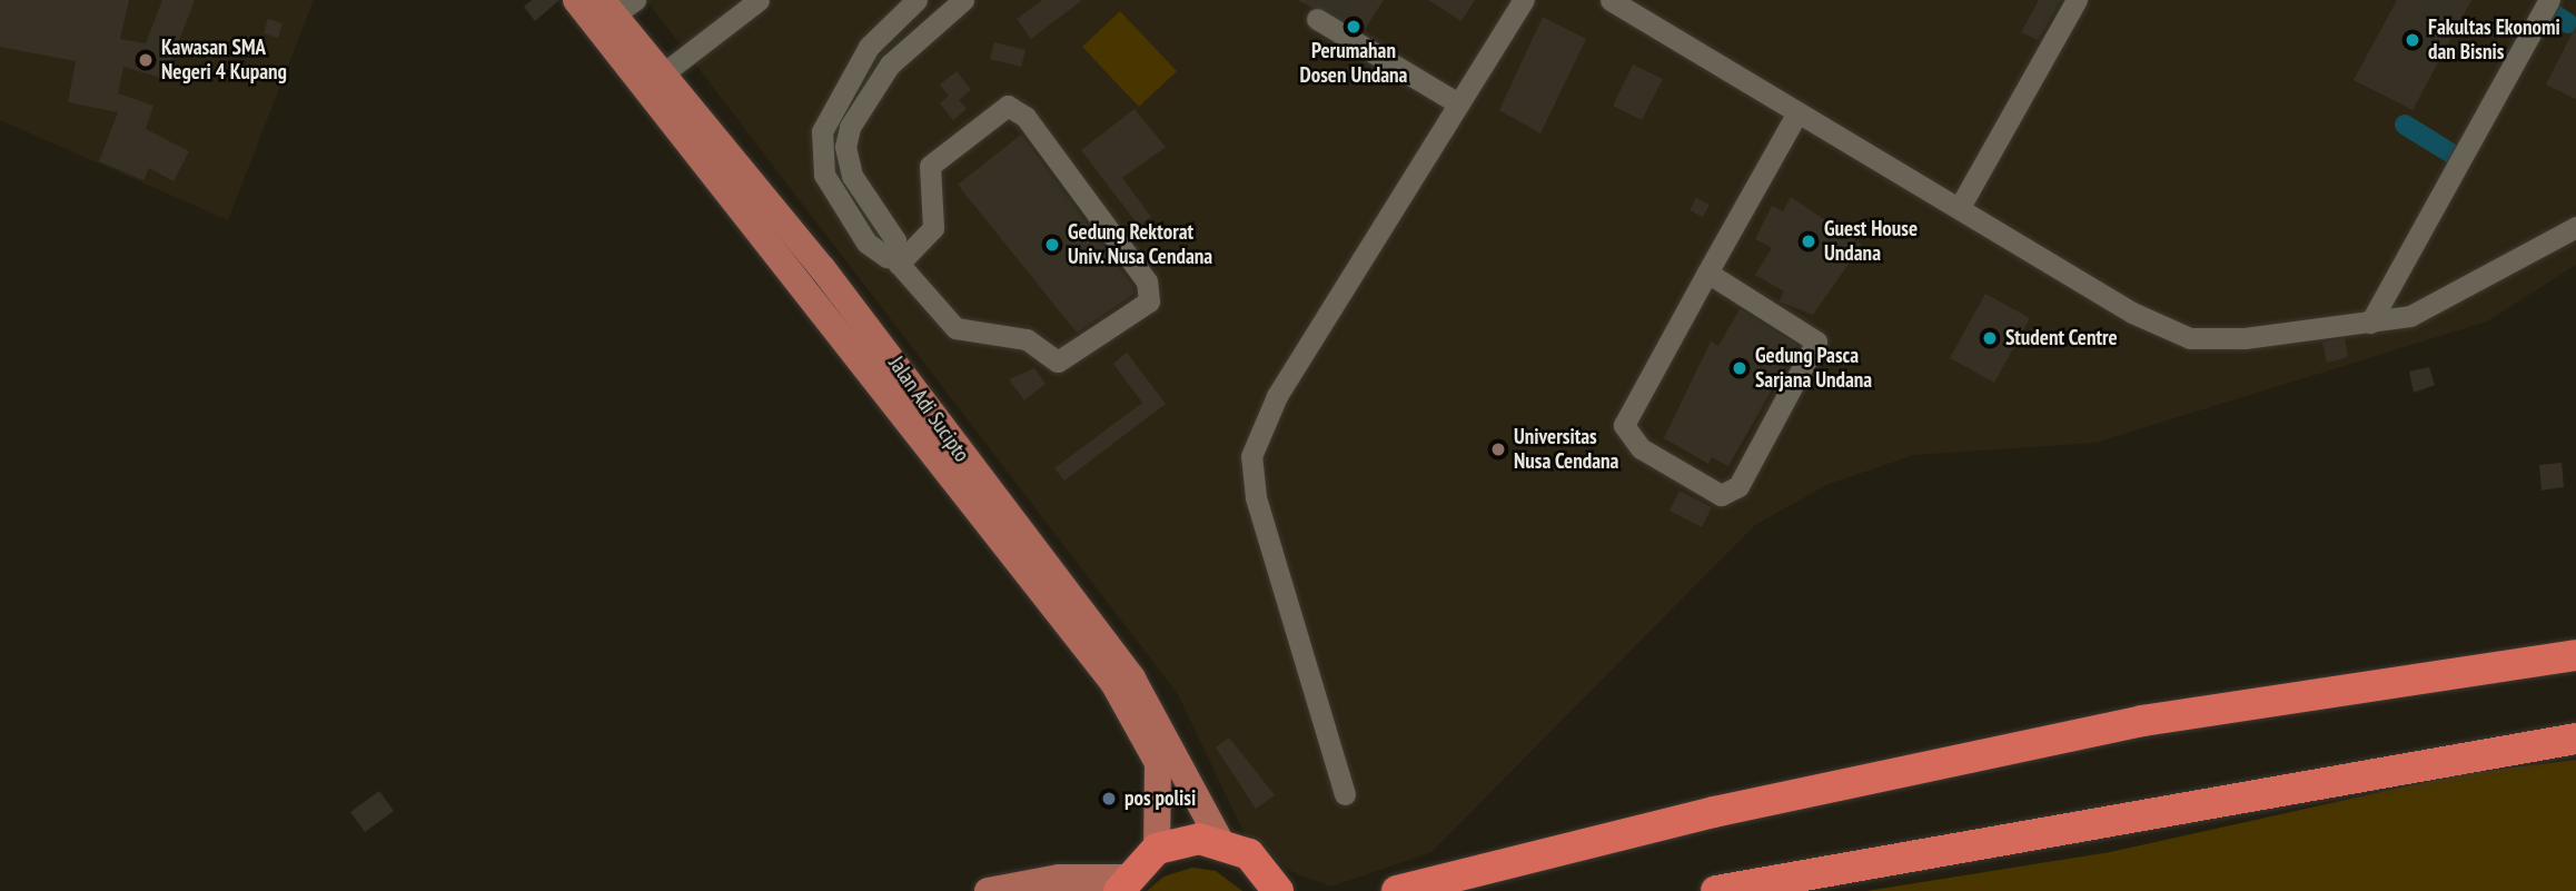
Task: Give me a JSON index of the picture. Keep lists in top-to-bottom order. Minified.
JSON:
{"streets":{"main road":["Jalan Adi Sucipto"]},"places":["Perumahan Dosen Undana","Fakultas Ekonomi dan Bisnis","Kawasan SMA Negeri 4 Kupang","Guest House Undana","Gedung Rektorat Univ. Nusa Cendana","Student Centre","Gedung Pasca Sarjana Undana","Universitas Nusa Cendana","pos polisi"]}
